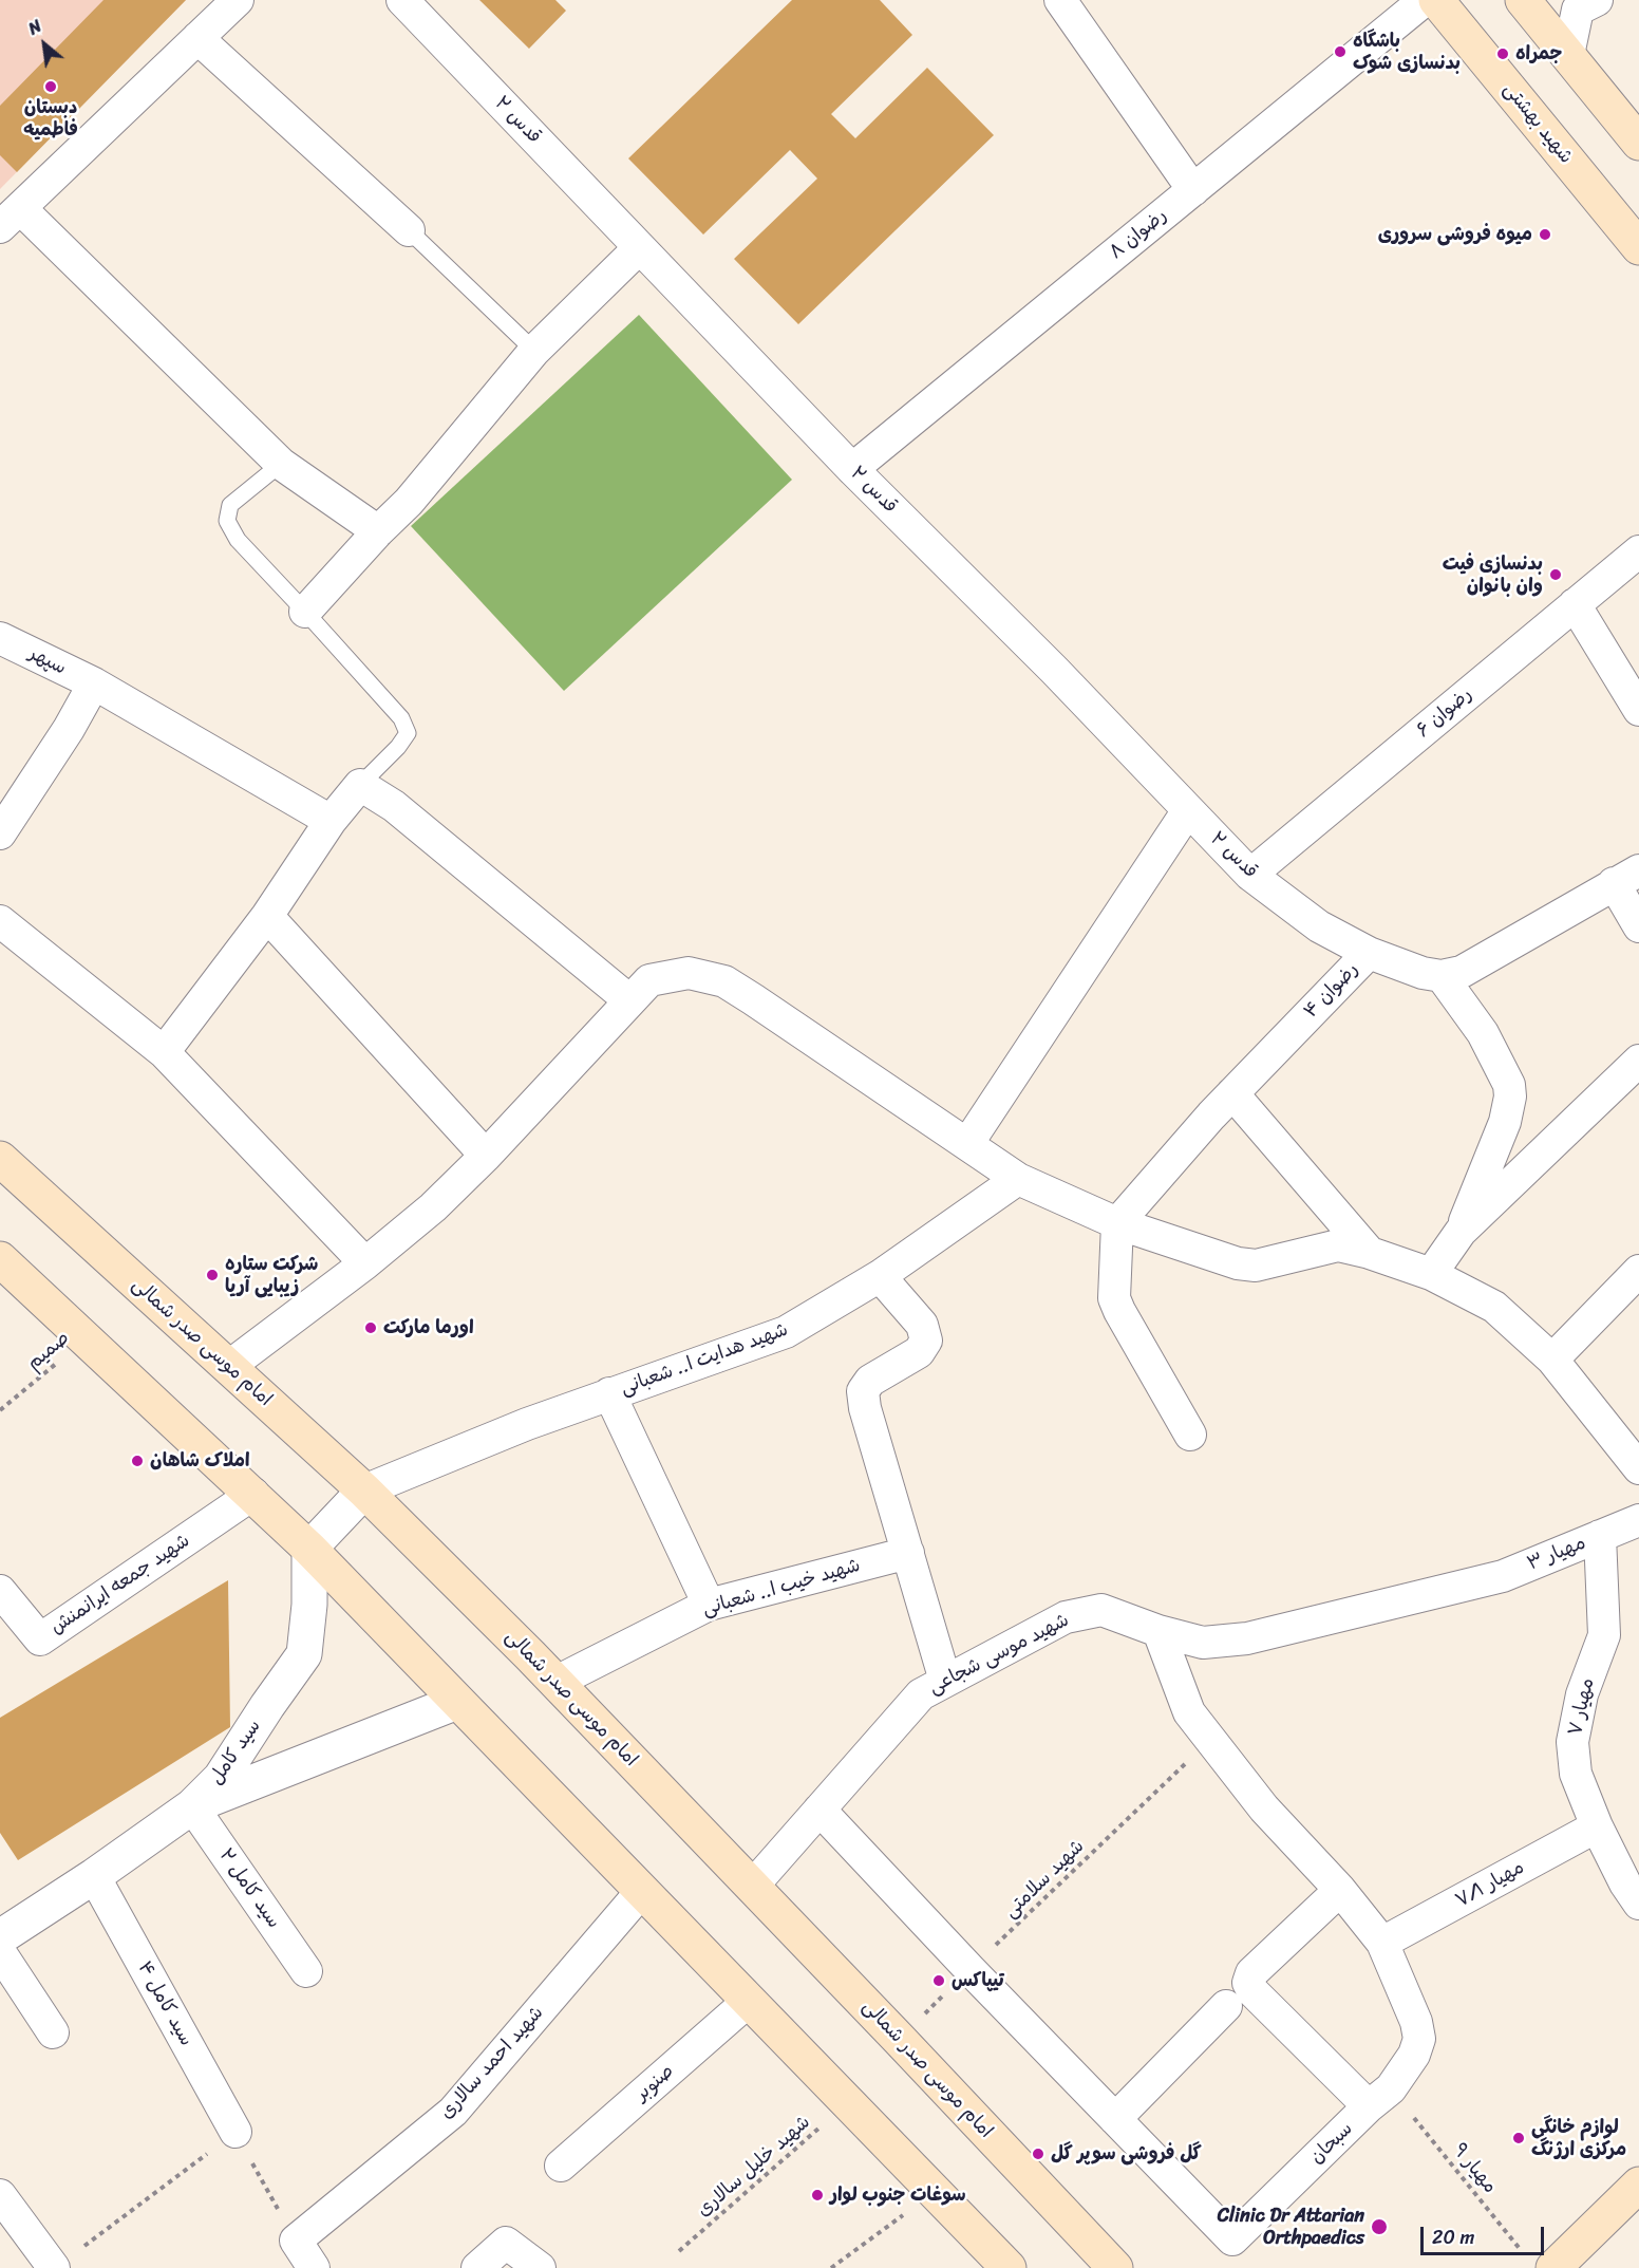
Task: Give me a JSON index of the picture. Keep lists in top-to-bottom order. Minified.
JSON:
{"streets":{"main road":["شهید بهشتی","امام موسی صدر شمالی"],"street":["قدس ۲","رضوان ۸","سپهر","رضوان ۶","رضوان ۴","شهید هدایت ا.. شعبانی","مهیار ۳","شهید جمعه ایرانمنش","شهید خیب ا.. شعبانی","شهید موسی شجاعی","مهیار ۷","سید کامل","مهیار ۷/۱","سید کامل ۲","سید کامل ۴","شهید احمد سالاری","صنوبر","سبحان"],"path":["صمیم","شهید سلامتی","شهید خلیل سالاری","مهیار ۹"]},"crossings":[["قدس ۲","رضوان ۸"],["قدس ۲","رضوان ۶"],["قدس ۲","رضوان ۴"],["امام موسی صدر شمالی","شهید هدایت ا.. شعبانی"],["امام موسی صدر شمالی","شهید خیب ا.. شعبانی"],["امام موسی صدر شمالی","شهید موسی شجاعی"],["امام موسی صدر شمالی","شهید سلامتی"],["مهیار ۳","شهید موسی شجاعی"],["مهیار ۳","مهیار ۷"],["مهیار ۷","مهیار ۷/۱"],["سید کامل","سید کامل ۲"],["سید کامل","سید کامل ۴"],["مهیار ۷/۱","سبحان"],["سبحان","مهیار ۹"]],"places":["باشگاه بدنسازی شوک","جمراه","دبستان فاطمیه","میوه فروشی سروری","بدنسازی فیت وان بانوان","شرکت ستاره زیبایی آریا","اورما مارکت","املاک شاهان","تیپاکس","لوازم خانگی مرکزی ارژنگ","گل فروشی سوپر گل","سوغات جنوب لوار","Clinic Dr Attarian Orthpaedics"],"scale_bar":"20 m","north":"top left"}
